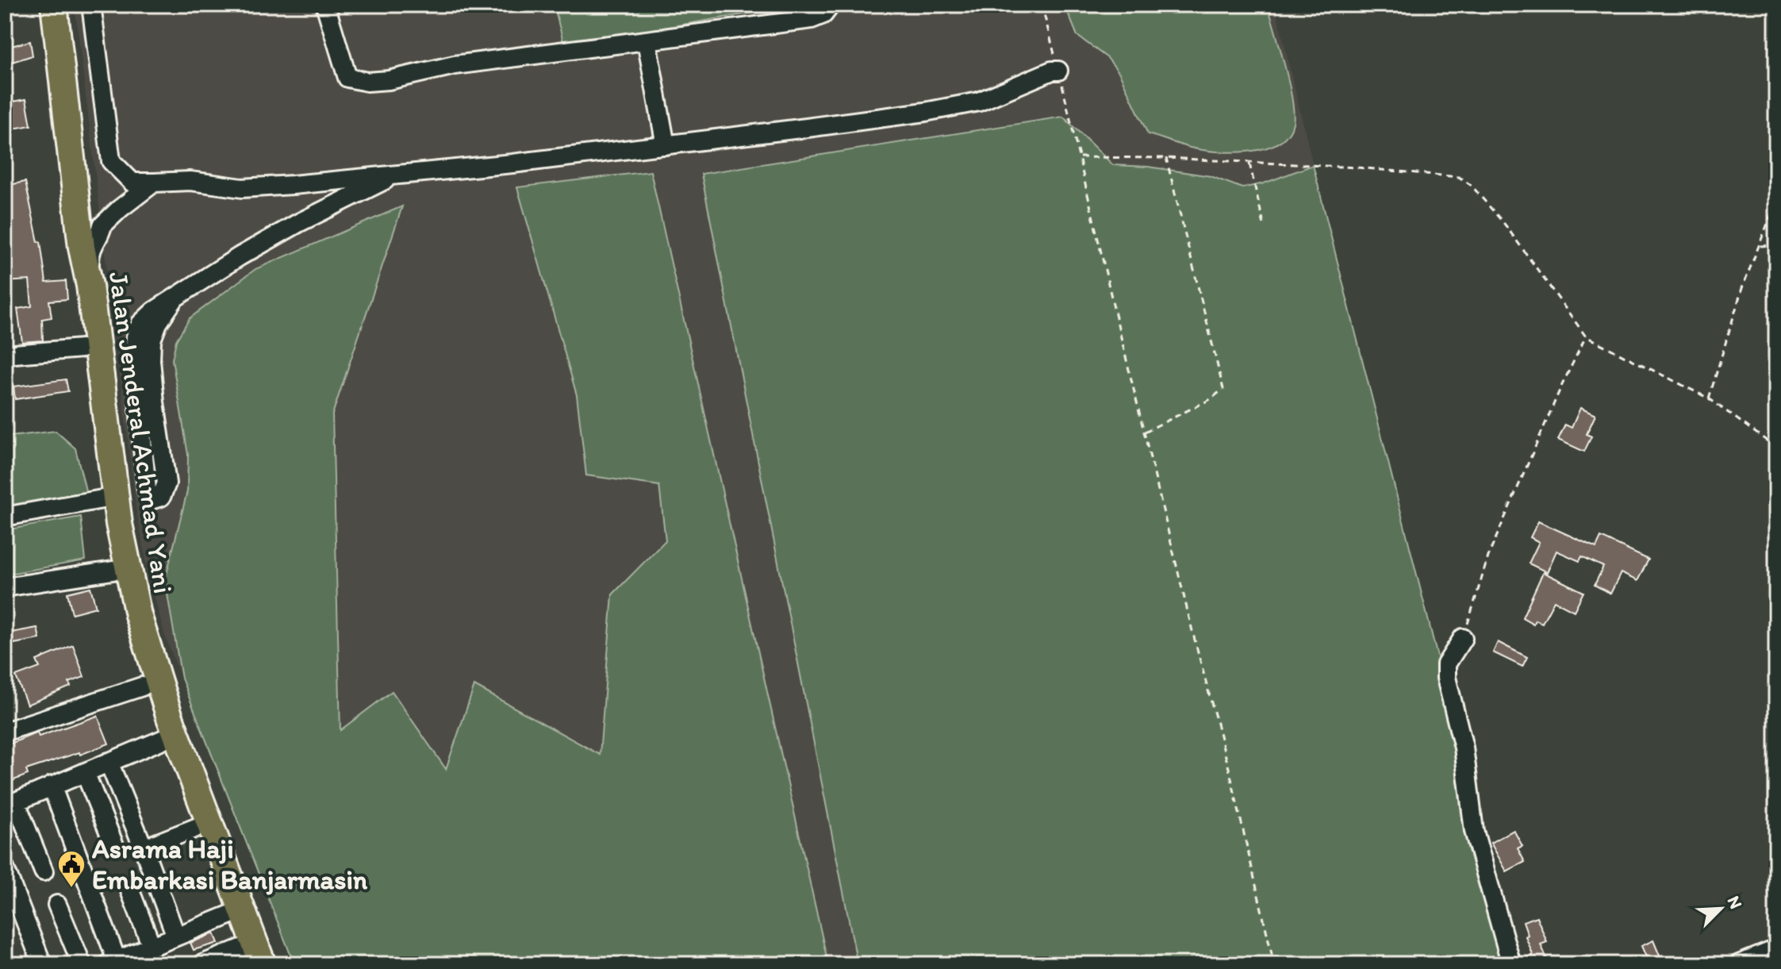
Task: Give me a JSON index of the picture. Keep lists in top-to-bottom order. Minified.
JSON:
{"streets":{"highway":["Jalan Jenderal Achmad Yani"]},"places":{"public building":["Asrama Haji Embarkasi Banjarmasin"]},"north":"top right"}
